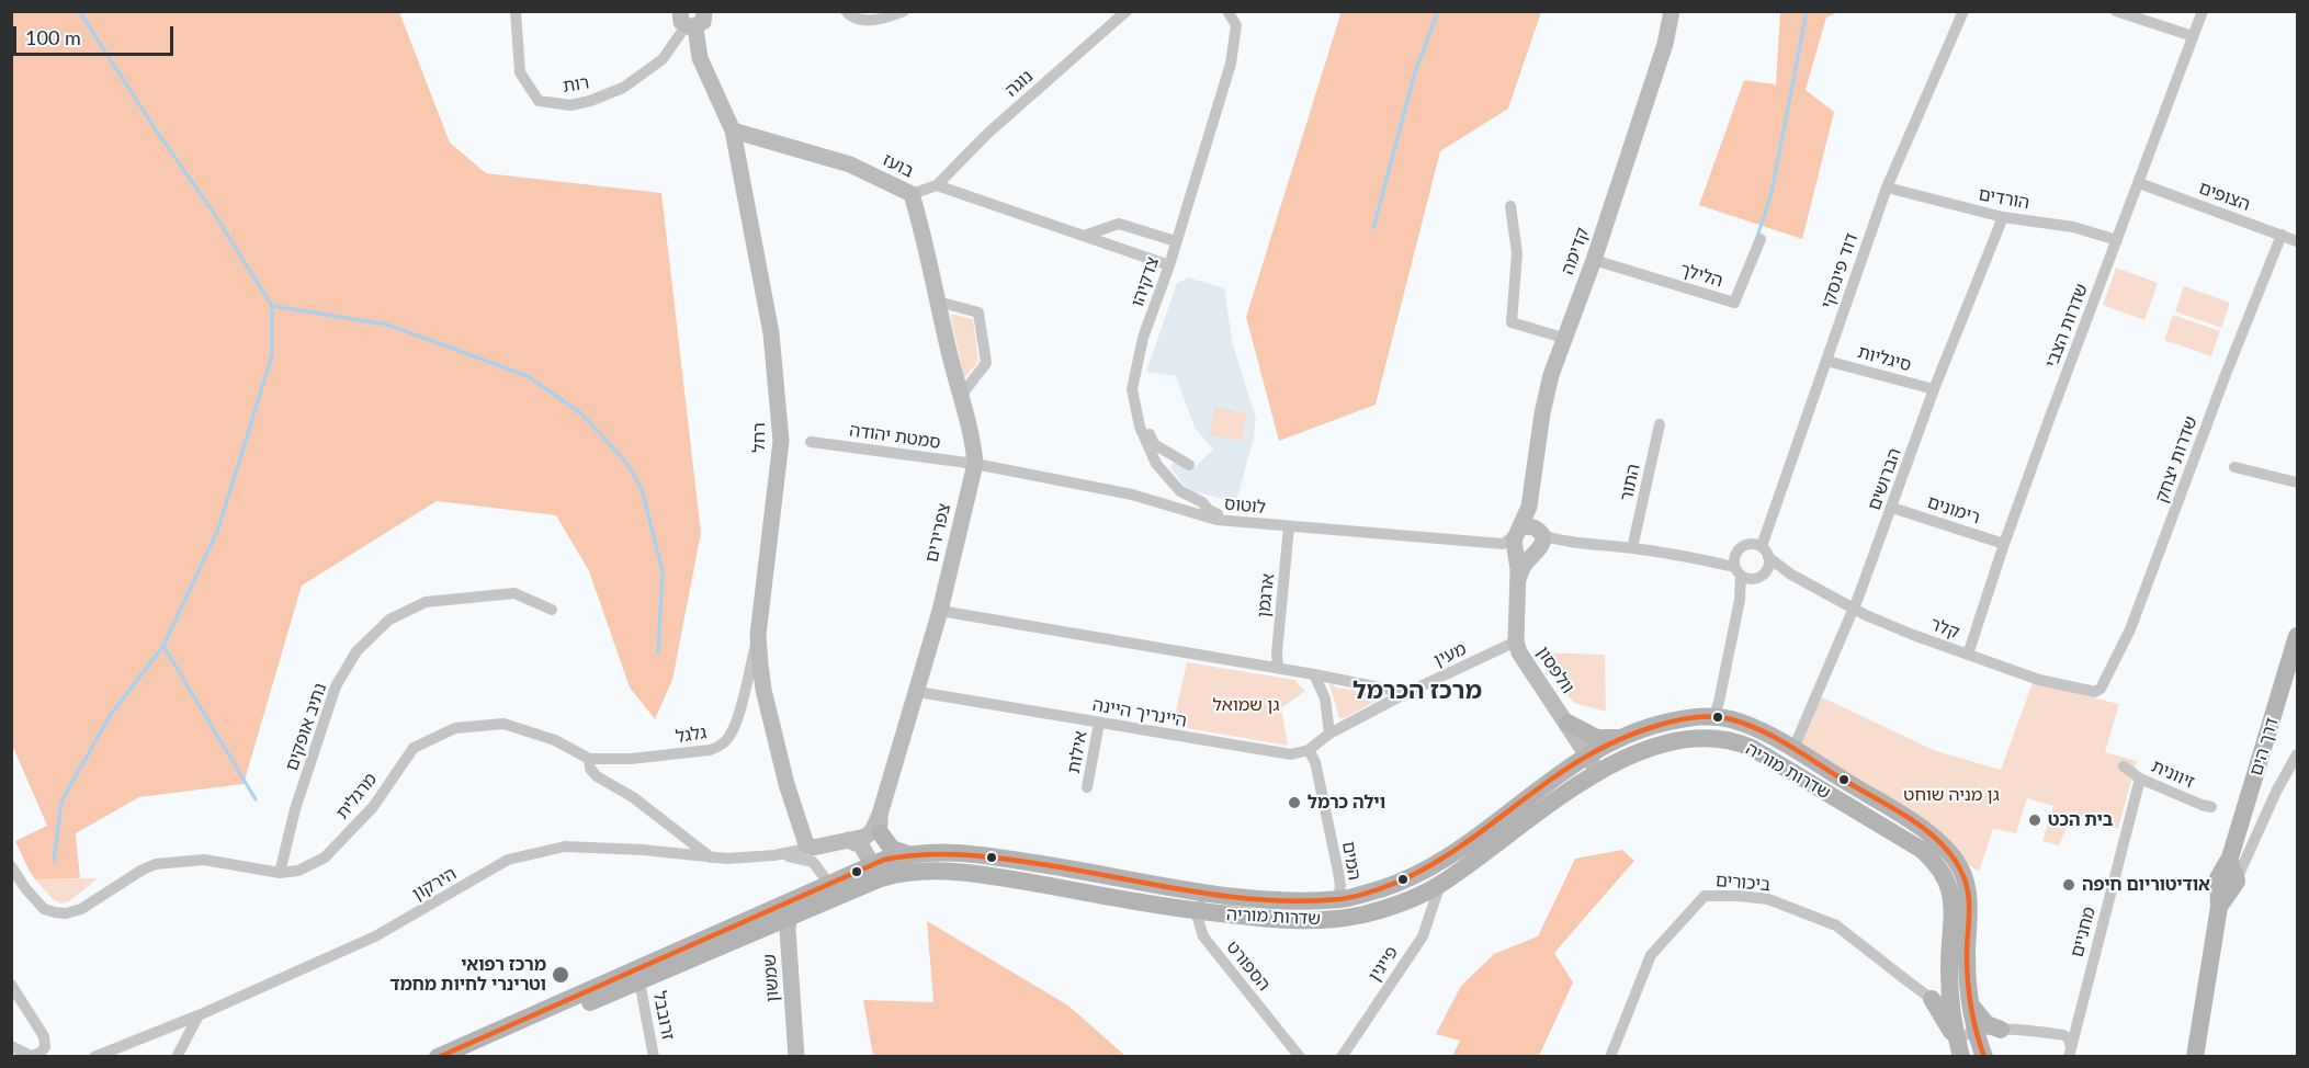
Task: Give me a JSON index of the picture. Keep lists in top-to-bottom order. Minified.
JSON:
{"streets":{"main road":["דרך הים","שדרות מוריה"],"street":["נוגה","רות","בועז","הצופים","הורדים","קדימה","דוד פינסקי","הלילך","צדקיהו","שדרות הצבי","סיגליות","סמטת יהודה","רחל","שדרות יצחק","הברושים","התור","לוטוס","רימונים","צפרירים","ארגמן","קלר","מעין","וולפסון","היינריך היינה","נתיב אופקים","גלגל","אילות","זיוונית","מרגלית","המים","ביכורים","הירקון","מחניים","פייגין","הספורט","שמשון","זרובבל"]},"crossings":[["נוגה","בועז"],["רות","רחל"],["בועז","רחל"],["בועז","צפרירים"],["הצופים","שדרות הצבי"],["הצופים","שדרות יצחק"],["הורדים","דוד פינסקי"],["הורדים","שדרות הצבי"],["הורדים","הברושים"],["קדימה","הלילך"],["קדימה","התור"],["קדימה","לוטוס"],["קדימה","מעין"],["קדימה","וולפסון"],["קדימה","שדרות מוריה"],["דוד פינסקי","סיגליות"],["דוד פינסקי","קלר"],["צדקיהו","לוטוס"],["שדרות הצבי","רימונים"],["שדרות הצבי","קלר"],["סיגליות","הברושים"],["סמטת יהודה","לוטוס"],["סמטת יהודה","צפרירים"],["רחל","גלגל"],["רחל","הירקון"],["שדרות יצחק","קלר"],["הברושים","רימונים"],["הברושים","קלר"],["הברושים","שדרות מוריה"],["התור","לוטוס"],["התור","מעין"],["התור","וולפסון"],["התור","שדרות מוריה"],["לוטוס","צפרירים"],["לוטוס","ארגמן"],["לוטוס","מעין"],["לוטוס","וולפסון"],["לוטוס","שדרות מוריה"],["צפרירים","היינריך היינה"],["צפרירים","שדרות מוריה"],["מעין","וולפסון"],["מעין","שדרות מוריה"],["וולפסון","שדרות מוריה"],["היינריך היינה","אילות"],["היינריך היינה","המים"],["נתיב אופקים","מרגלית"],["גלגל","מרגלית"],["שדרות מוריה","המים"],["שדרות מוריה","פייגין"],["שדרות מוריה","הספורט"],["שדרות מוריה","שמשון"],["שדרות מוריה","זרובבל"],["זיוונית","מחניים"],["מרגלית","הירקון"]],"districts":["מרכז הכרמל"],"parks":["גן שמואל","גן מניה שוחט"],"places":["וילה כרמל","בית הכט","אודיטוריום חיפה","מרכז רפואי וטרינרי לחיות מחמד"],"scale_bar":"100 m"}
